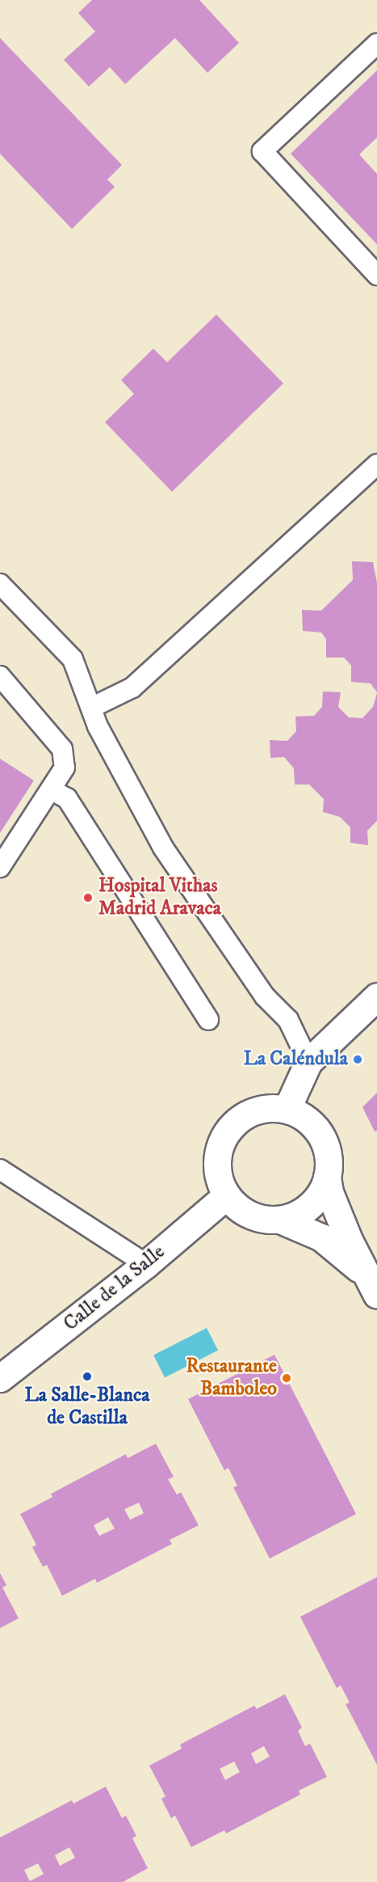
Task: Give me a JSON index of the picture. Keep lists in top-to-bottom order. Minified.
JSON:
{"streets":{"street":["Calle de la Salle"]},"places":["Hospital Vithas Madrid Aravaca","La Caléndula","La Salle-Blanca de Castilla","Restaurante Bamboleo"]}
